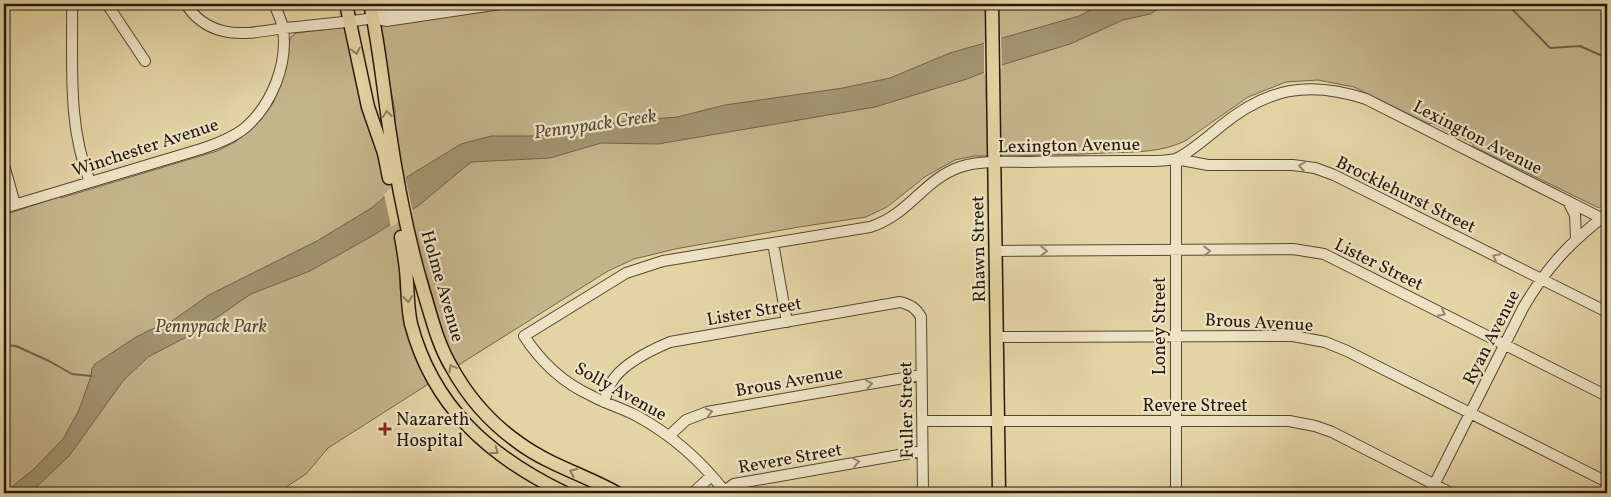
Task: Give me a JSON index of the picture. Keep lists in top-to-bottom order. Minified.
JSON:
{"streets":{"main road":["Rhawn Street","Holme Avenue"],"street":["Lexington Avenue","Winchester Avenue","Brocklehurst Street","Lister Street","Brous Avenue","Loney Street","Ryan Avenue","Solly Avenue","Revere Street","Fuller Street"]},"crossings":[["Lexington Avenue","Brocklehurst Street"],["Lexington Avenue","Rhawn Street"],["Lexington Avenue","Loney Street"],["Lexington Avenue","Ryan Avenue"],["Lexington Avenue","Solly Avenue"],["Brocklehurst Street","Loney Street"],["Brocklehurst Street","Ryan Avenue"],["Rhawn Street","Lister Street"],["Rhawn Street","Brous Avenue"],["Rhawn Street","Revere Street"],["Lister Street","Loney Street"],["Lister Street","Ryan Avenue"],["Lister Street","Solly Avenue"],["Lister Street","Fuller Street"],["Brous Avenue","Loney Street"],["Brous Avenue","Ryan Avenue"],["Brous Avenue","Solly Avenue"],["Brous Avenue","Fuller Street"],["Loney Street","Revere Street"],["Ryan Avenue","Revere Street"],["Solly Avenue","Revere Street"],["Revere Street","Fuller Street"]],"one_way":["Brocklehurst Street","Lister Street"],"water":["Pennypack Creek"],"parks":["Pennypack Park"],"places":{"health":["Nazareth Hospital"]}}
